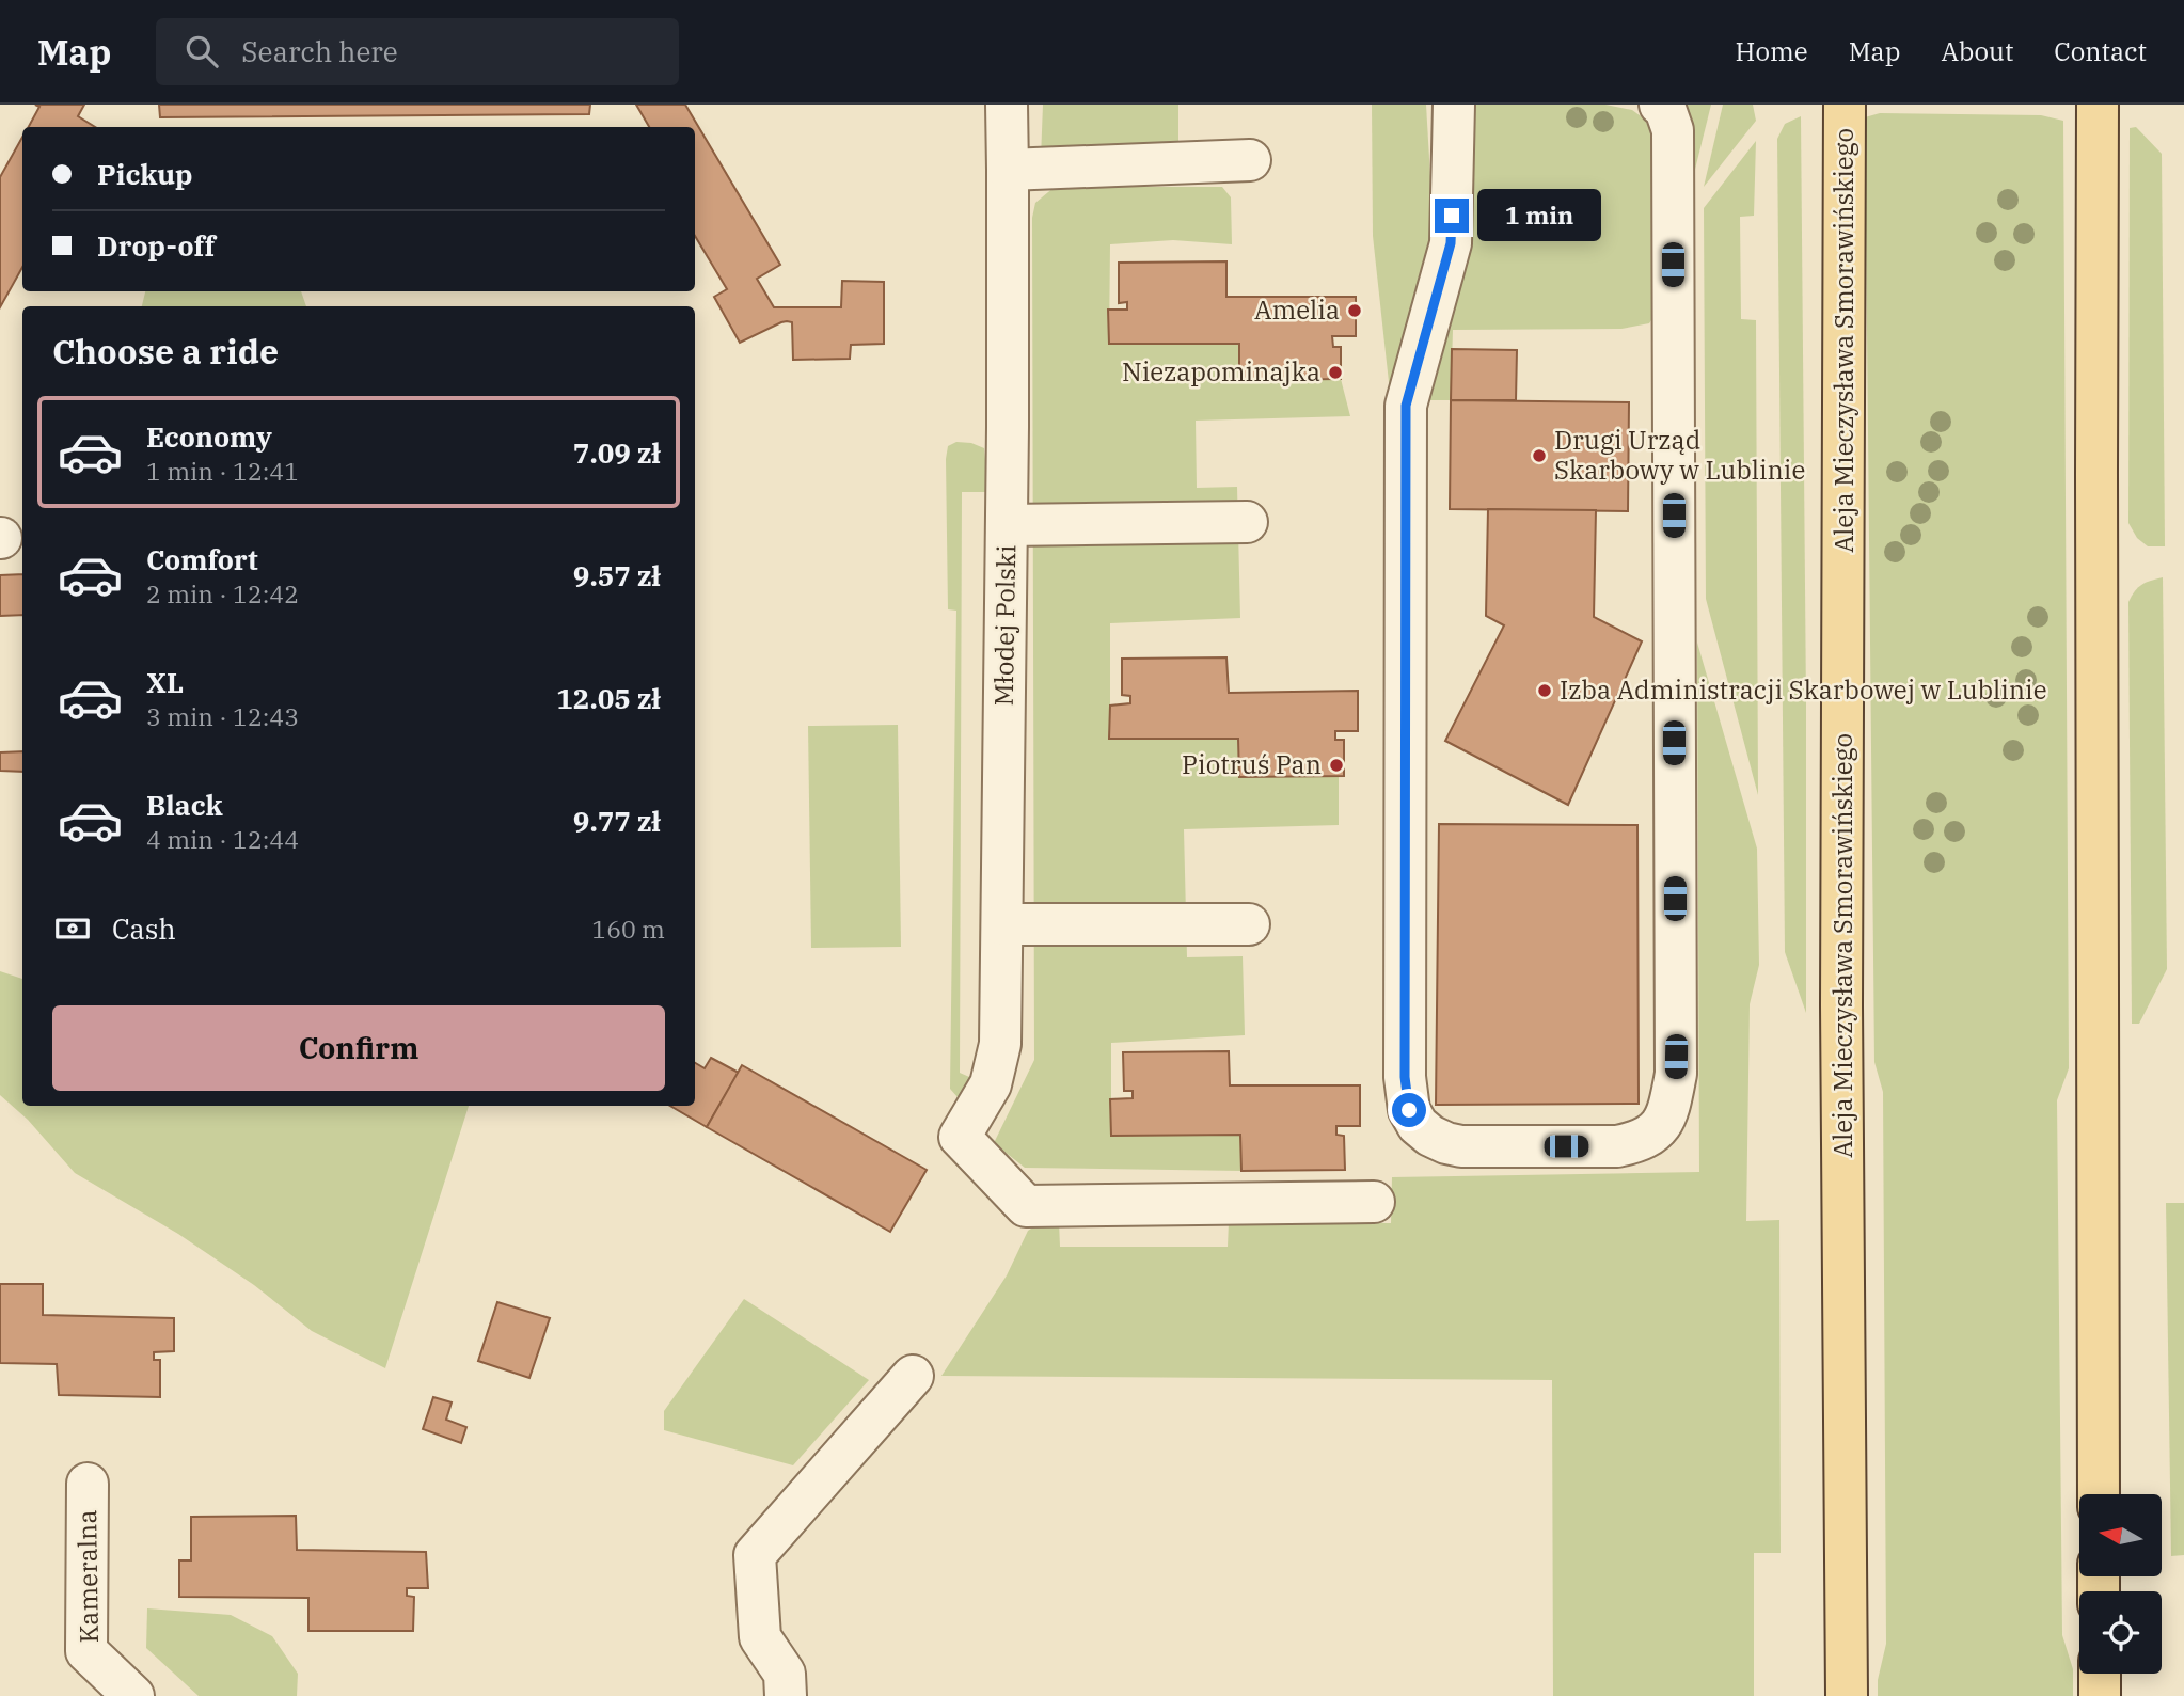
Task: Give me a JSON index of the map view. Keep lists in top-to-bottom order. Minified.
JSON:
{"streets":{"main road":["Aleja Mieczysława Smorawińskiego"],"street":["Młodej Polski","Kameralna"]},"places":["Amelia","Niezapominajka","Drugi Urząd Skarbowy w Lublinie","Izba Administracji Skarbowej w Lublinie","Piotruś Pan"],"north":"left","page":{"header":"Map","search":"Search here","nav":["Home","Map","About","Contact"],"banner":["Pickup","Drop-off"],"bubble":"1 min","heading":"Choose a ride","list":[{"name":"Economy","note":"1 min · 12:41","value":"7.09 zł"},{"name":"Comfort","note":"2 min · 12:42","value":"9.57 zł"},{"name":"XL","note":"3 min · 12:43","value":"12.05 zł"},{"name":"Black","note":"4 min · 12:44","value":"9.77 zł"}],"pay":["Cash","160 m"],"buttons":"Confirm"}}
